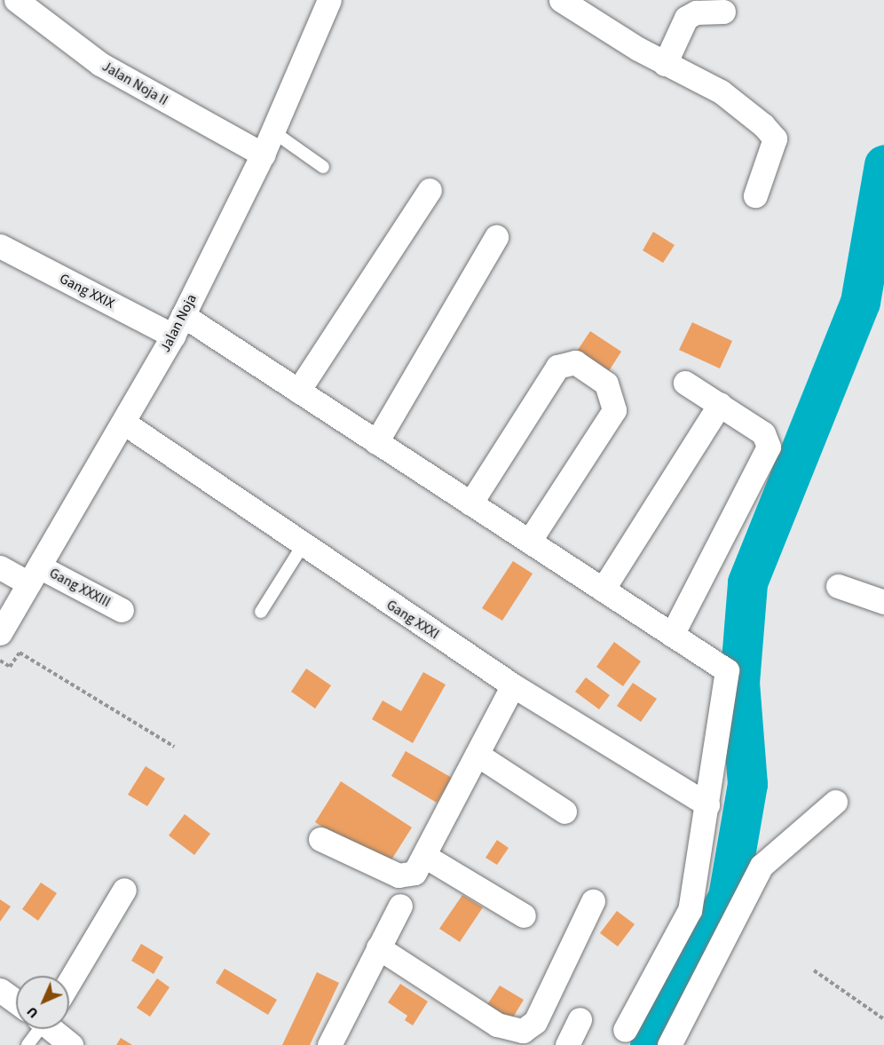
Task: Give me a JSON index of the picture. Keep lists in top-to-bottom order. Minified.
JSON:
{"streets":{"street":["Jalan Noja II","Gang XXIX","Jalan Noja","Gang XXXIII","Gang XXXI"]},"crossings":[["Jalan Noja II","Jalan Noja"],["Gang XXIX","Jalan Noja"],["Gang XXIX","Gang XXXI"],["Jalan Noja","Gang XXXIII"],["Jalan Noja","Gang XXXI"]],"north":"bottom left"}
